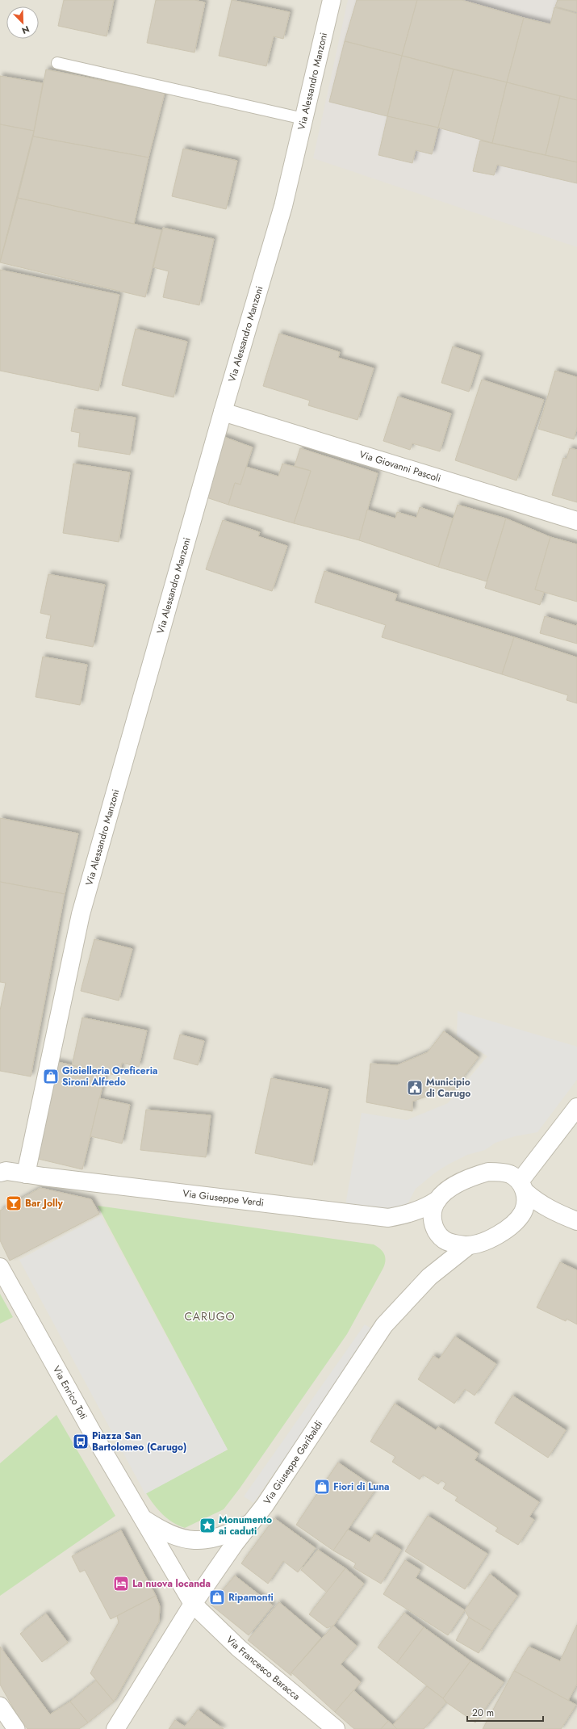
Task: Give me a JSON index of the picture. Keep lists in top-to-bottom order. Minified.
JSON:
{"streets":{"street":["Via Alessandro Manzoni","Via Giovanni Pascoli","Via Giuseppe Verdi","Via Enrico Toti","Via Giuseppe Garibaldi","Via Francesco Baracca"]},"crossings":[["Via Alessandro Manzoni","Via Giovanni Pascoli"],["Via Alessandro Manzoni","Via Giuseppe Verdi"],["Via Giuseppe Verdi","Via Giuseppe Garibaldi"],["Via Enrico Toti","Via Giuseppe Garibaldi"],["Via Enrico Toti","Via Francesco Baracca"],["Via Giuseppe Garibaldi","Via Francesco Baracca"]],"districts":["CARUGO"],"places":{"shop":["Gioielleria Oreficeria Sironi Alfredo","Fiori di Luna","Ripamonti"],"public building":["Municipio di Carugo"],"bar":["Bar Jolly"],"bus stop":["Piazza San Bartolomeo (Carugo)"],"place":["Monumento ai caduti"],"hotel":["La nuova locanda"]},"scale_bar":"20 m","north":"bottom right"}
